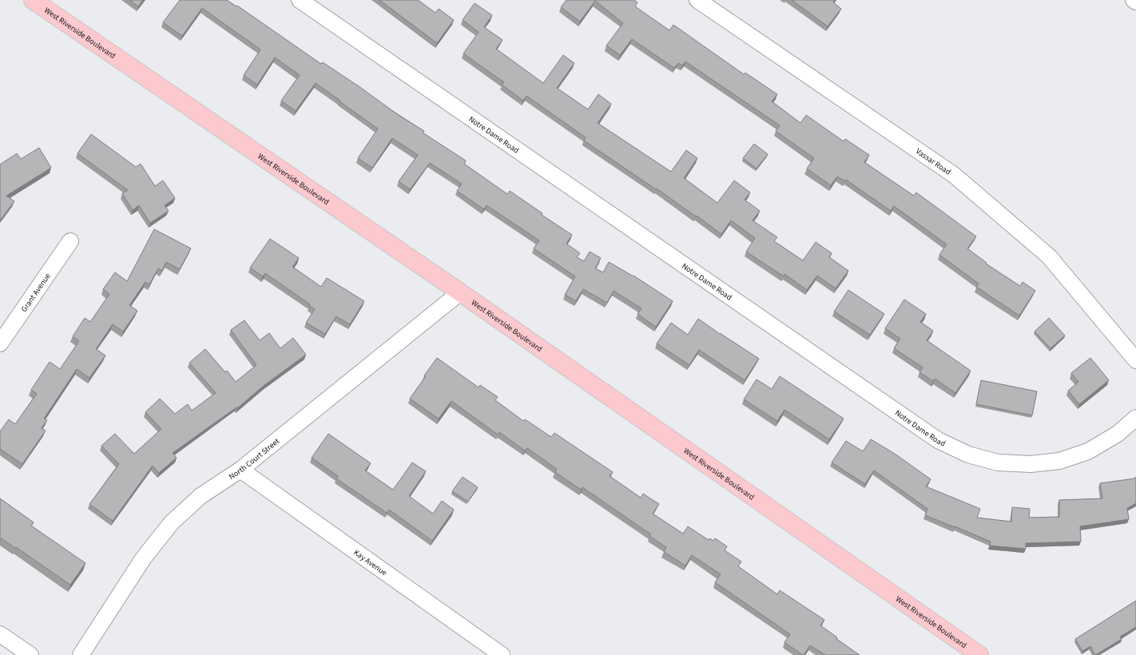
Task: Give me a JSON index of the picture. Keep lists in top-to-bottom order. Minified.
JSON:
{"streets":{"main road":["West Riverside Boulevard"],"street":["Notre Dame Road","Vassar Road","Grant Avenue","North Court Street","Kay Avenue"]},"crossings":[["West Riverside Boulevard","North Court Street"],["North Court Street","Kay Avenue"]]}
